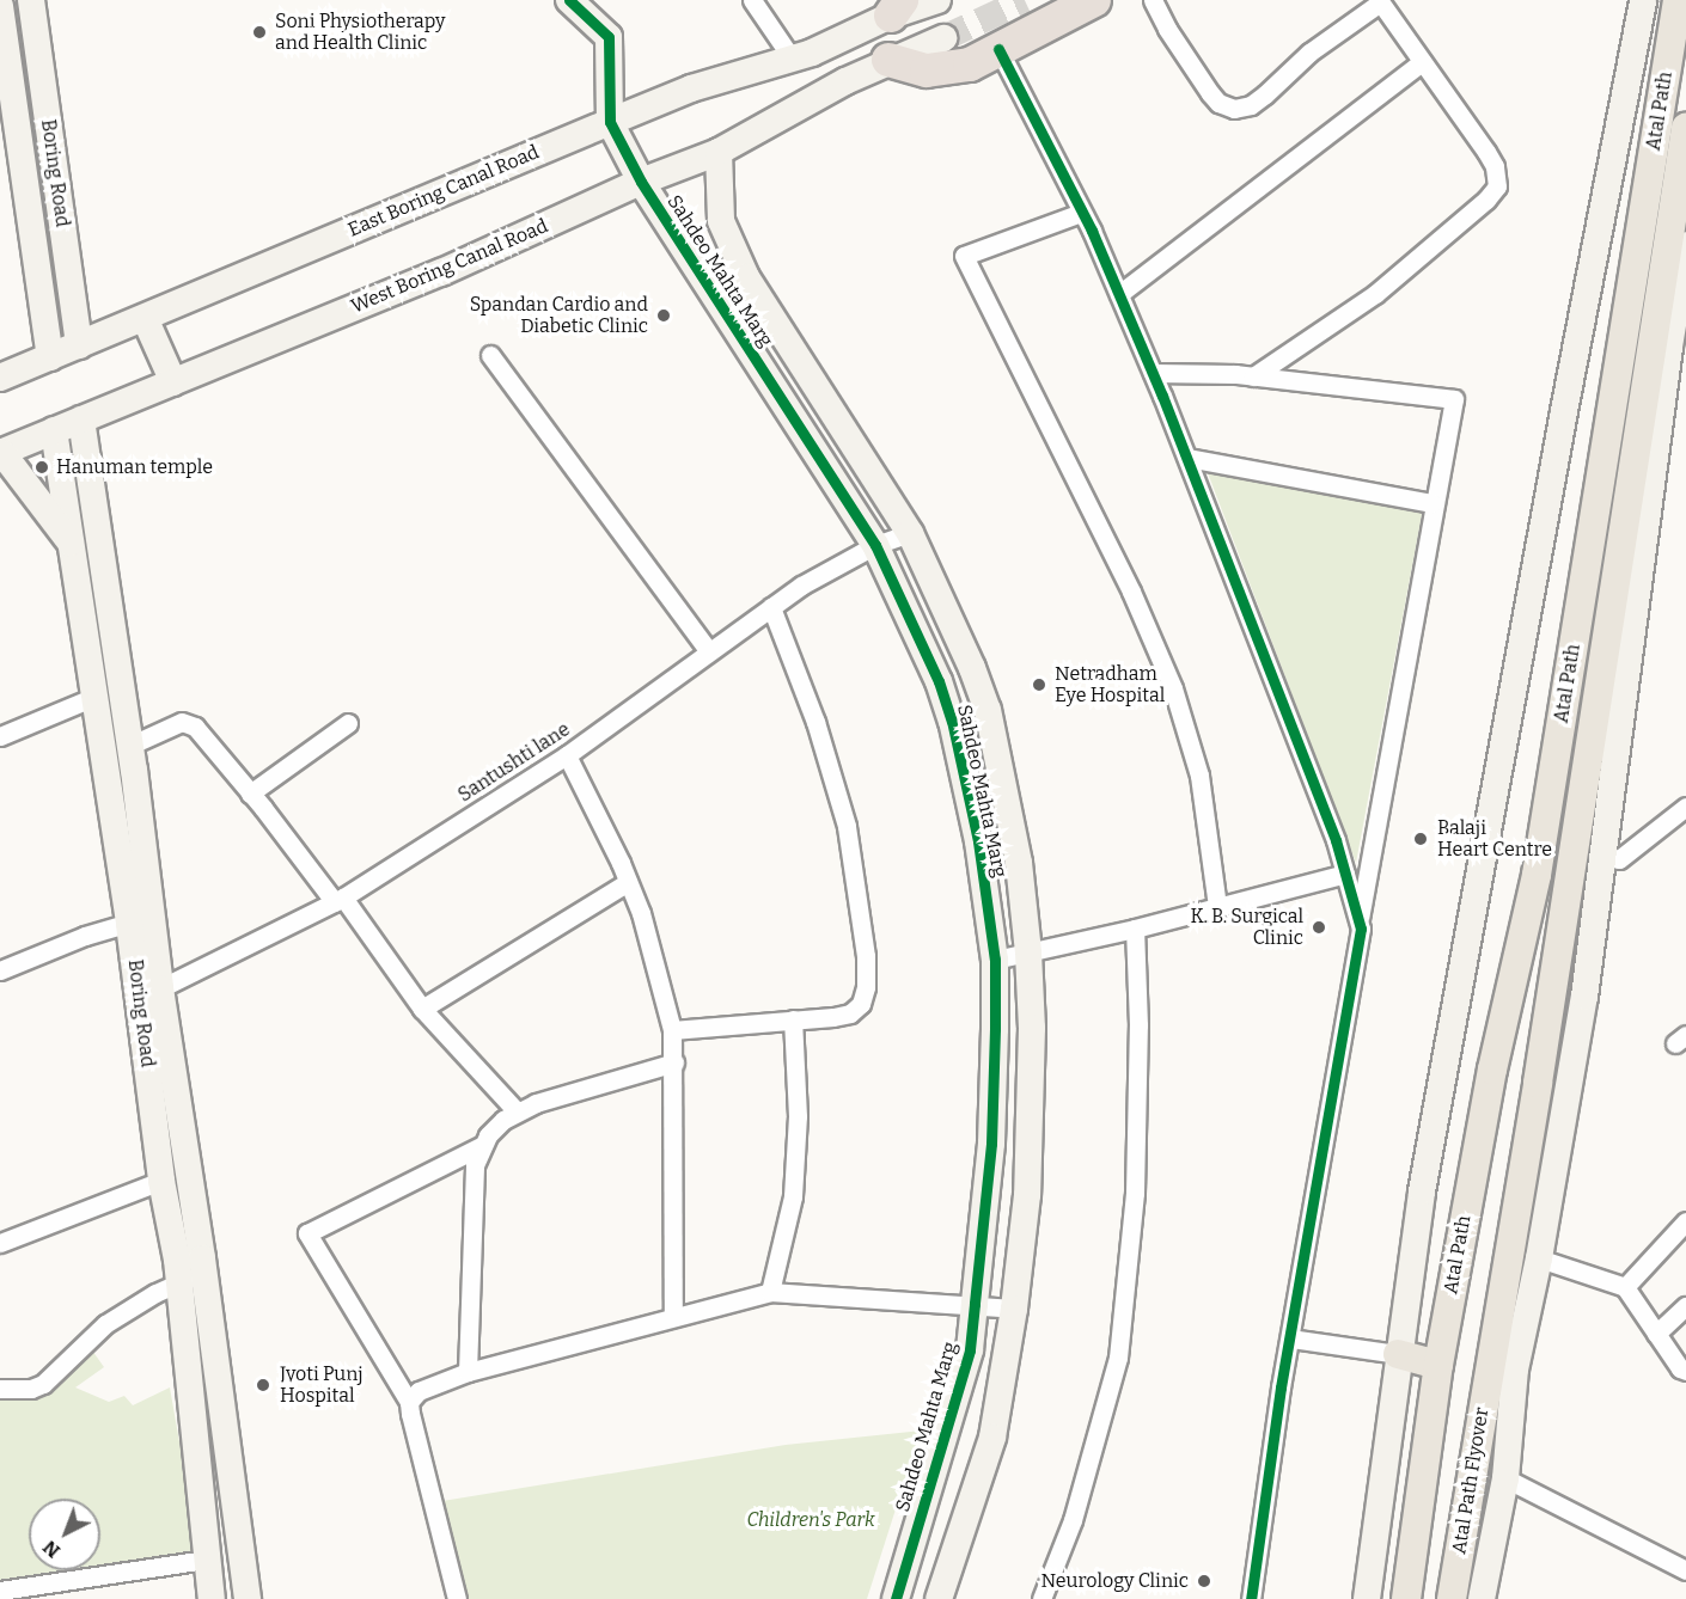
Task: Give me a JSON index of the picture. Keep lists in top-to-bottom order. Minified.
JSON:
{"streets":{"main road":["Atal Path","Atal Path Flyover"],"street":["Boring Road","East Boring Canal Road","West Boring Canal Road","Sahdeo Mahta Marg","Santushti lane"]},"crossings":[["Atal Path","Atal Path Flyover"],["Boring Road","East Boring Canal Road"],["Boring Road","West Boring Canal Road"],["East Boring Canal Road","Sahdeo Mahta Marg"],["West Boring Canal Road","Sahdeo Mahta Marg"],["Sahdeo Mahta Marg","Santushti lane"]],"parks":["Children's Park"],"places":["Soni Physiotherapy and Health Clinic","Spandan Cardio and Diabetic Clinic","Hanuman temple","Netradham Eye Hospital","Balaji Heart Centre","K. B. Surgical Clinic","Jyoti Punj Hospital","Neurology Clinic"],"north":"bottom left"}
